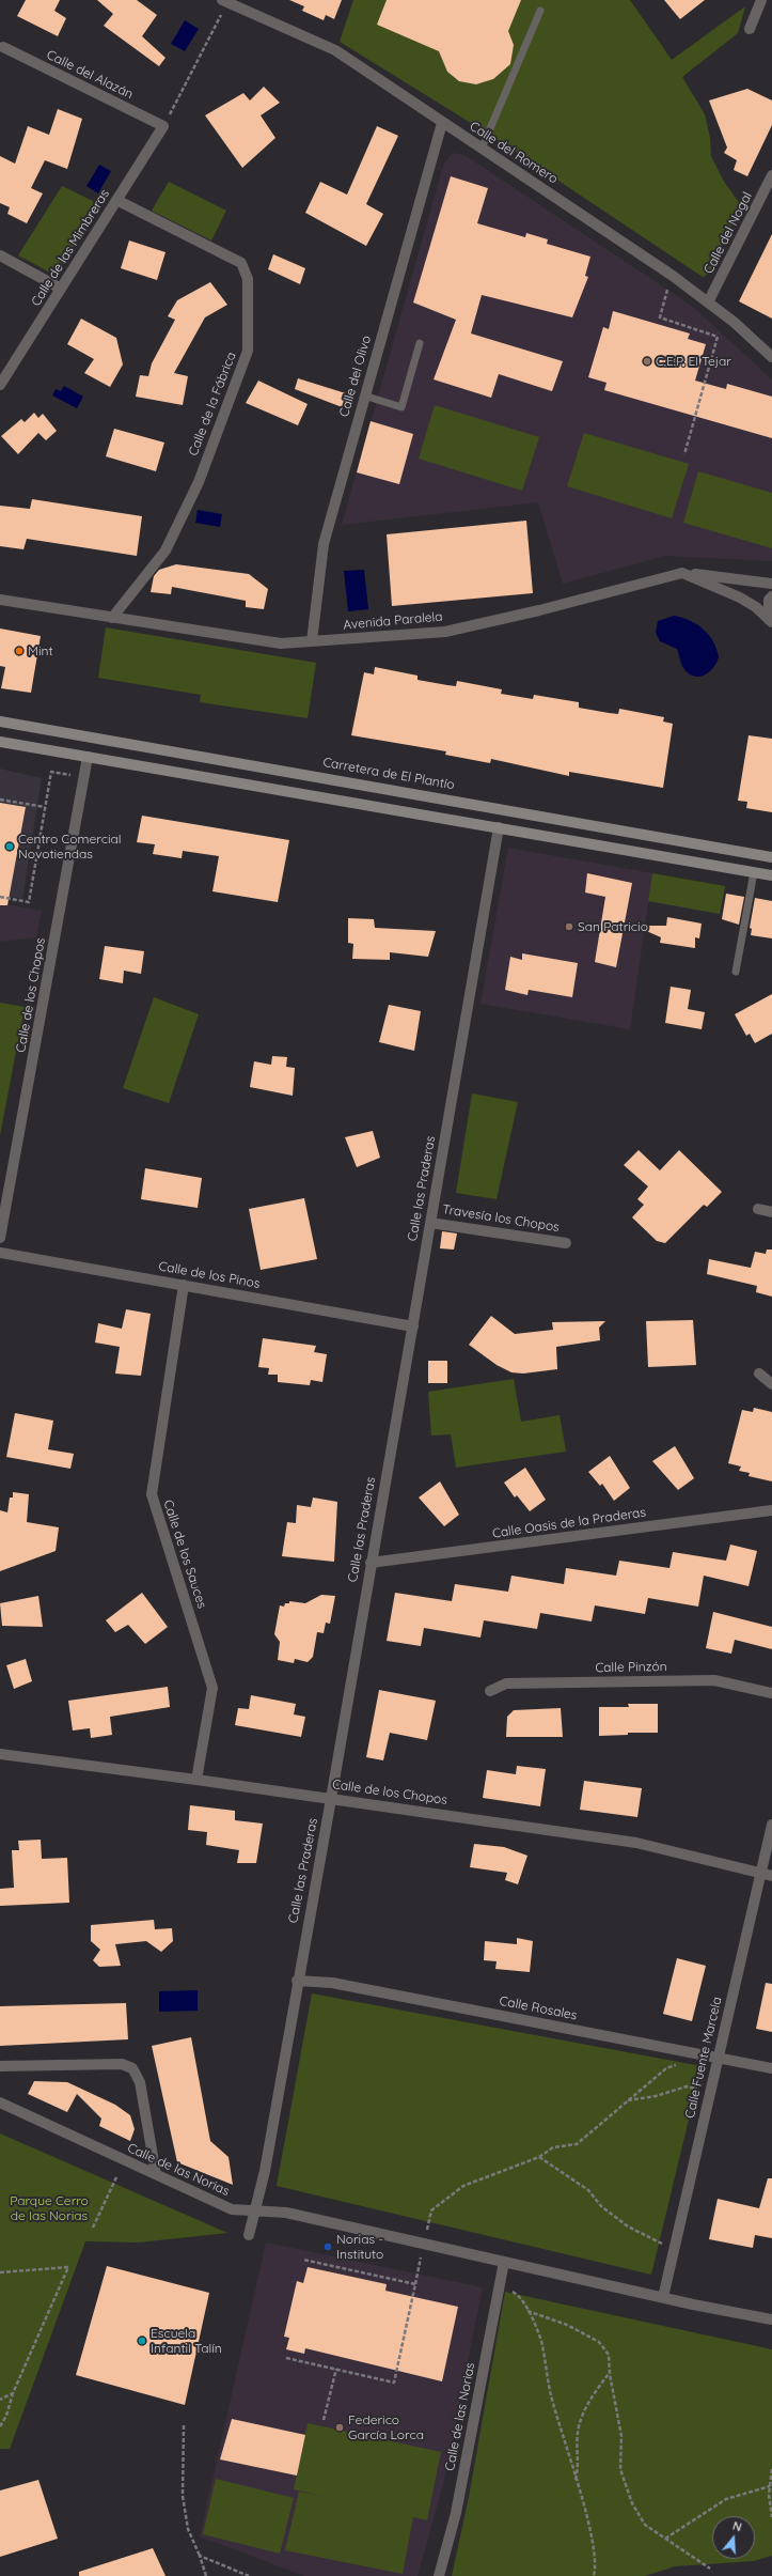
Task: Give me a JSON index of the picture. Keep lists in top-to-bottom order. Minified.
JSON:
{"streets":{"street":["Calle del Alazán","Calle del Romero","Calle del Nogal","Calle de las Mimbreras","Calle del Olivo","Calle de la Fábrica","Avenida Paralela","Carretera de El Plantío","Calle de los Chopos","Calle las Praderas","Travesía los Chopos","Calle de los Pinos","Calle Oasis de la Praderas","Calle de los Sauces","Calle Pinzón","Calle Rosales","Calle Fuente Marcela","Calle de las Norias"]},"crossings":[["Calle del Alazán","Calle de las Mimbreras"],["Calle del Romero","Calle del Nogal"],["Calle del Romero","Calle del Olivo"],["Calle de las Mimbreras","Calle de la Fábrica"],["Calle del Olivo","Avenida Paralela"],["Calle de la Fábrica","Avenida Paralela"],["Calle de los Chopos","Calle las Praderas"],["Calle de los Chopos","Calle de los Sauces"],["Calle de los Chopos","Calle Fuente Marcela"],["Calle las Praderas","Travesía los Chopos"],["Calle las Praderas","Calle de los Pinos"],["Calle las Praderas","Calle Oasis de la Praderas"],["Calle las Praderas","Calle Rosales"],["Calle las Praderas","Calle de las Norias"],["Calle de los Pinos","Calle de los Sauces"],["Calle Rosales","Calle Fuente Marcela"],["Calle Fuente Marcela","Calle de las Norias"]],"parks":["Parque Cerro de las Norias"],"places":["C.E.P. El Tejar","Mint","Centro Comercial Novotiendas","San Patricio","Norias - Instituto","Escuela Infantil Talín","Federico García Lorca"],"north":"top"}
